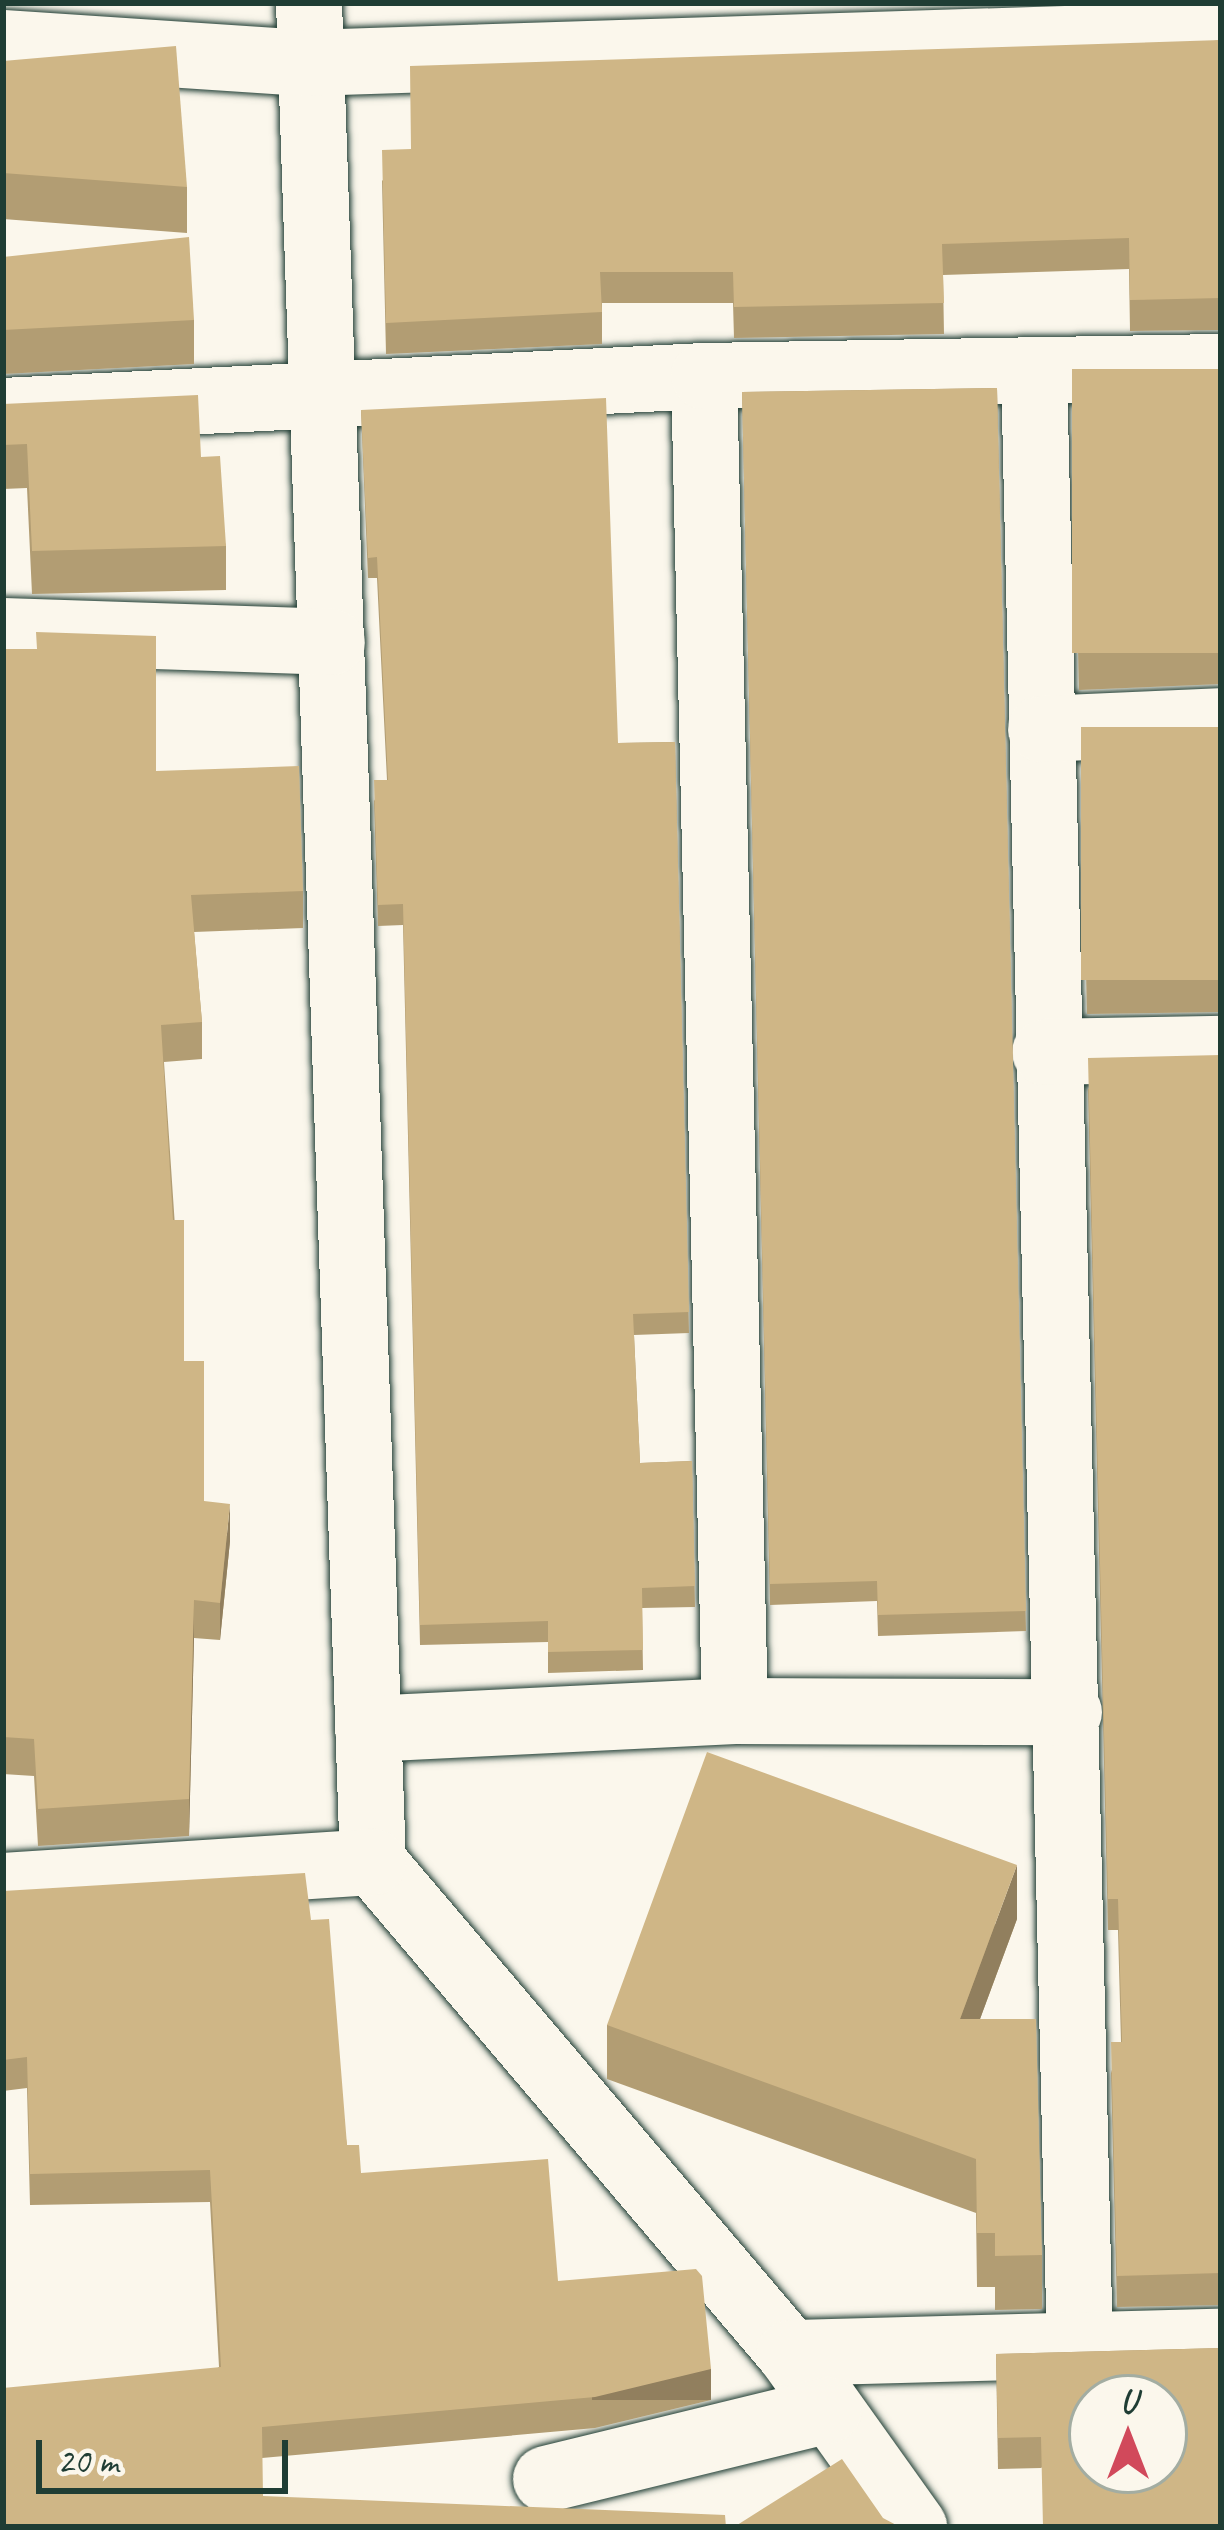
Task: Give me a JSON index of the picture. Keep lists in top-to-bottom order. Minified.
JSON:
{"scale_bar":"20 m","north":"top"}
